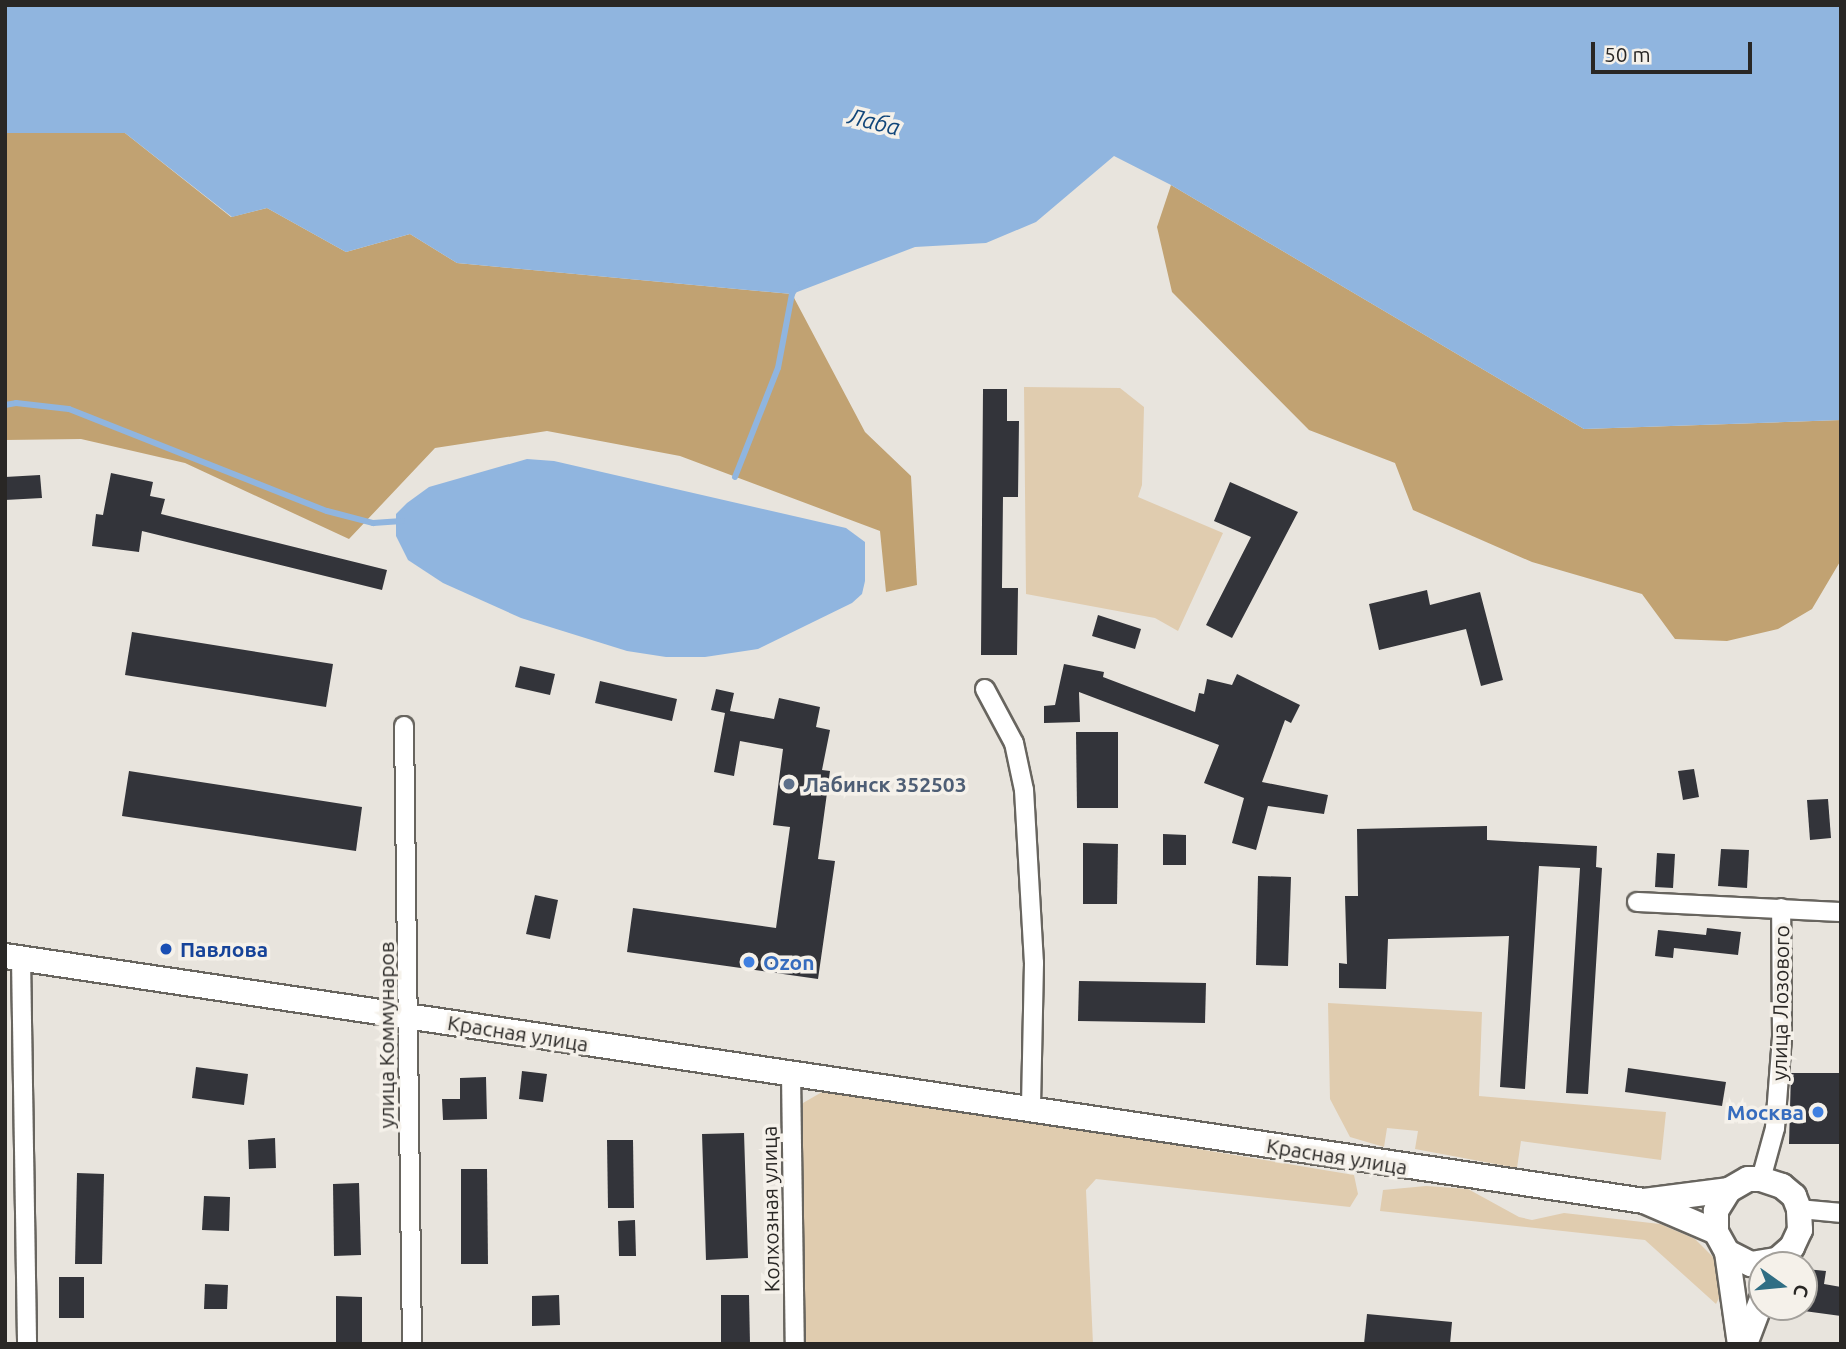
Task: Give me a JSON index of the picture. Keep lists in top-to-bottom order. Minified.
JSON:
{"streets":{"street":["улица Лозового","Красная улица","улица Коммунаров","Колхозная улица"]},"crossings":[["улица Лозового","Красная улица"],["Красная улица","улица Коммунаров"],["Красная улица","Колхозная улица"]],"water":["Лаба"],"places":["Лабинск 352503","Павлова","Ozon","Москва"],"scale_bar":"50 m","north":"right"}
